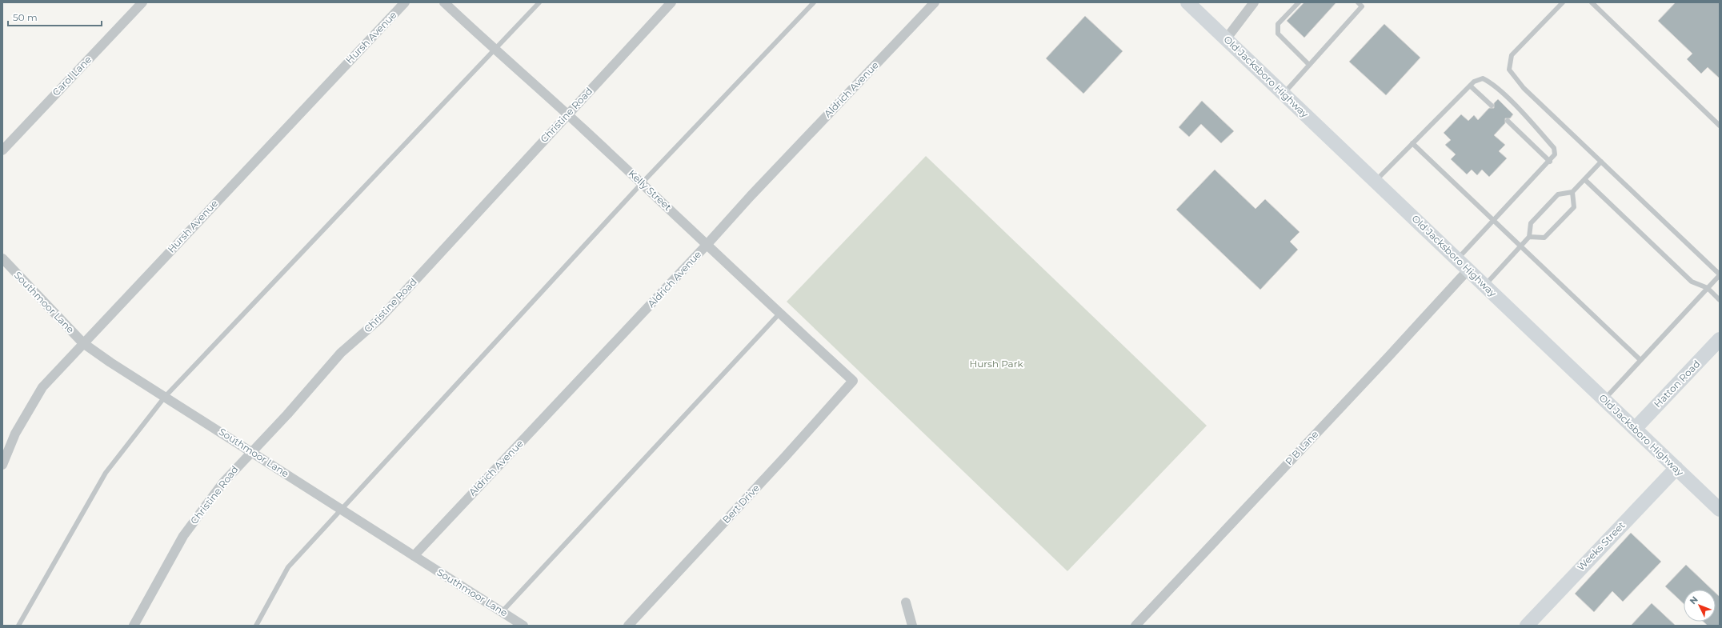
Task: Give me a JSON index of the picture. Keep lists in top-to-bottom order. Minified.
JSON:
{"streets":{"main road":["Old Jacksboro Highway","Hatton Road","Weeks Street"],"street":["Hursh Avenue","Carol Lane","Aldrich Avenue","Christine Road","Kelly Street","Southmoor Lane","P B Lane","Bert Drive"]},"crossings":[["Hursh Avenue","Southmoor Lane"],["Old Jacksboro Highway","Hatton Road"],["Old Jacksboro Highway","P B Lane"],["Old Jacksboro Highway","Weeks Street"],["Aldrich Avenue","Kelly Street"],["Aldrich Avenue","Southmoor Lane"],["Christine Road","Kelly Street"],["Christine Road","Southmoor Lane"],["Kelly Street","Bert Drive"]],"parks":["Hursh Park"],"scale_bar":"50 m","north":"top left"}
